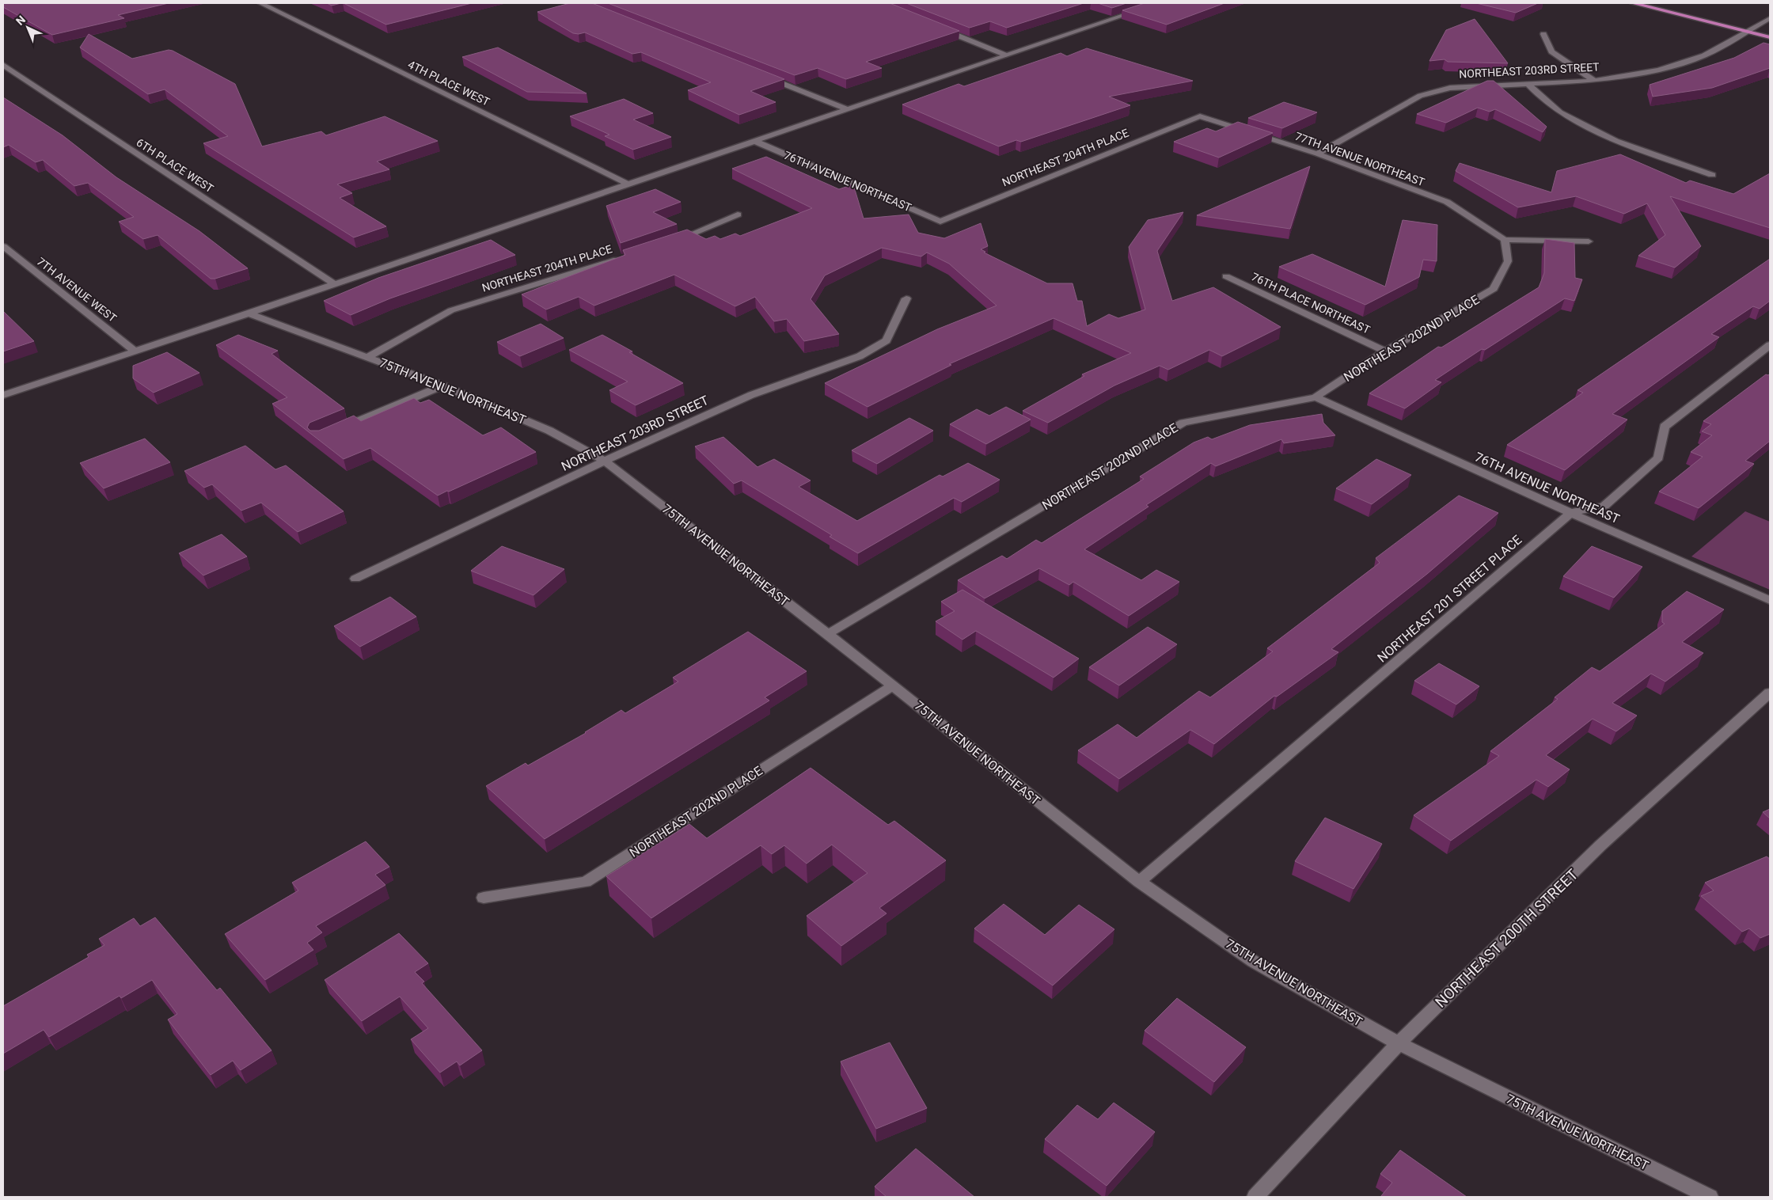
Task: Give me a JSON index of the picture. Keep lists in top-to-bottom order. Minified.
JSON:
{"streets":{"street":["NORTHEAST 203RD STREET","4TH PLACE WEST","NORTHEAST 204TH PLACE","77TH AVENUE NORTHEAST","6TH PLACE WEST","76TH AVENUE NORTHEAST","7TH AVENUE WEST","76TH PLACE NORTHEAST","NORTHEAST 202ND PLACE","75TH AVENUE NORTHEAST","NORTHEAST 201 STREET PLACE","NORTHEAST 200TH STREET"]},"crossings":[["NORTHEAST 203RD STREET","77TH AVENUE NORTHEAST"],["NORTHEAST 203RD STREET","75TH AVENUE NORTHEAST"],["NORTHEAST 204TH PLACE","77TH AVENUE NORTHEAST"],["NORTHEAST 204TH PLACE","76TH AVENUE NORTHEAST"],["NORTHEAST 204TH PLACE","75TH AVENUE NORTHEAST"],["77TH AVENUE NORTHEAST","NORTHEAST 202ND PLACE"],["76TH AVENUE NORTHEAST","NORTHEAST 202ND PLACE"],["76TH AVENUE NORTHEAST","NORTHEAST 201 STREET PLACE"],["76TH PLACE NORTHEAST","NORTHEAST 202ND PLACE"],["NORTHEAST 202ND PLACE","75TH AVENUE NORTHEAST"],["75TH AVENUE NORTHEAST","NORTHEAST 201 STREET PLACE"],["75TH AVENUE NORTHEAST","NORTHEAST 200TH STREET"]],"north":"top left"}
